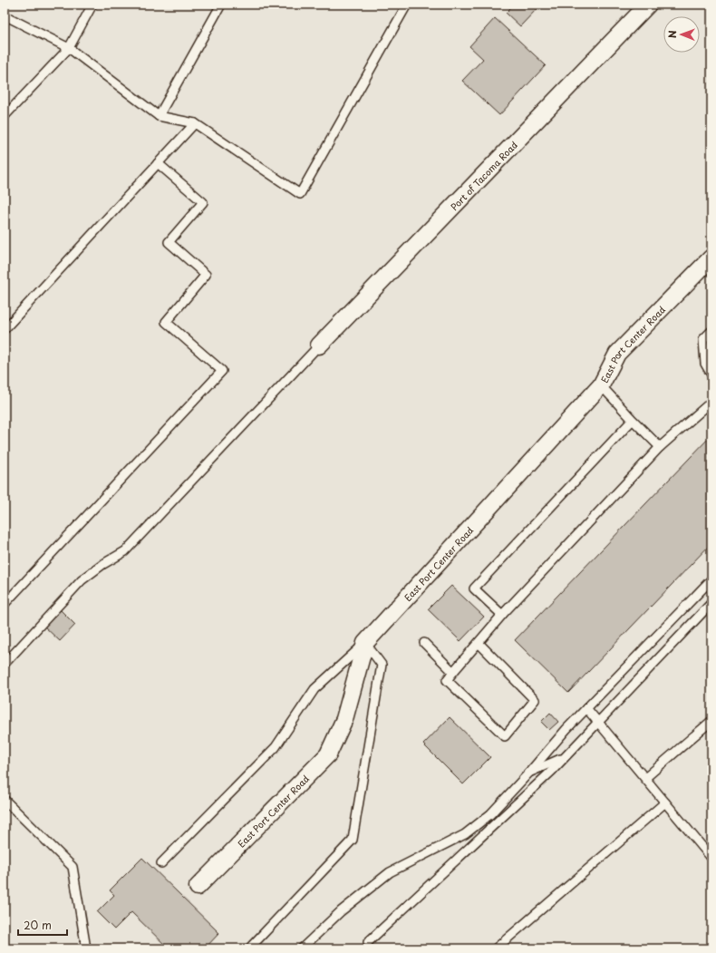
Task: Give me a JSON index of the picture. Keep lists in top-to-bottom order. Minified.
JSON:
{"streets":{"street":["Port of Tacoma Road","East Port Center Road"]},"scale_bar":"20 m","north":"left"}
